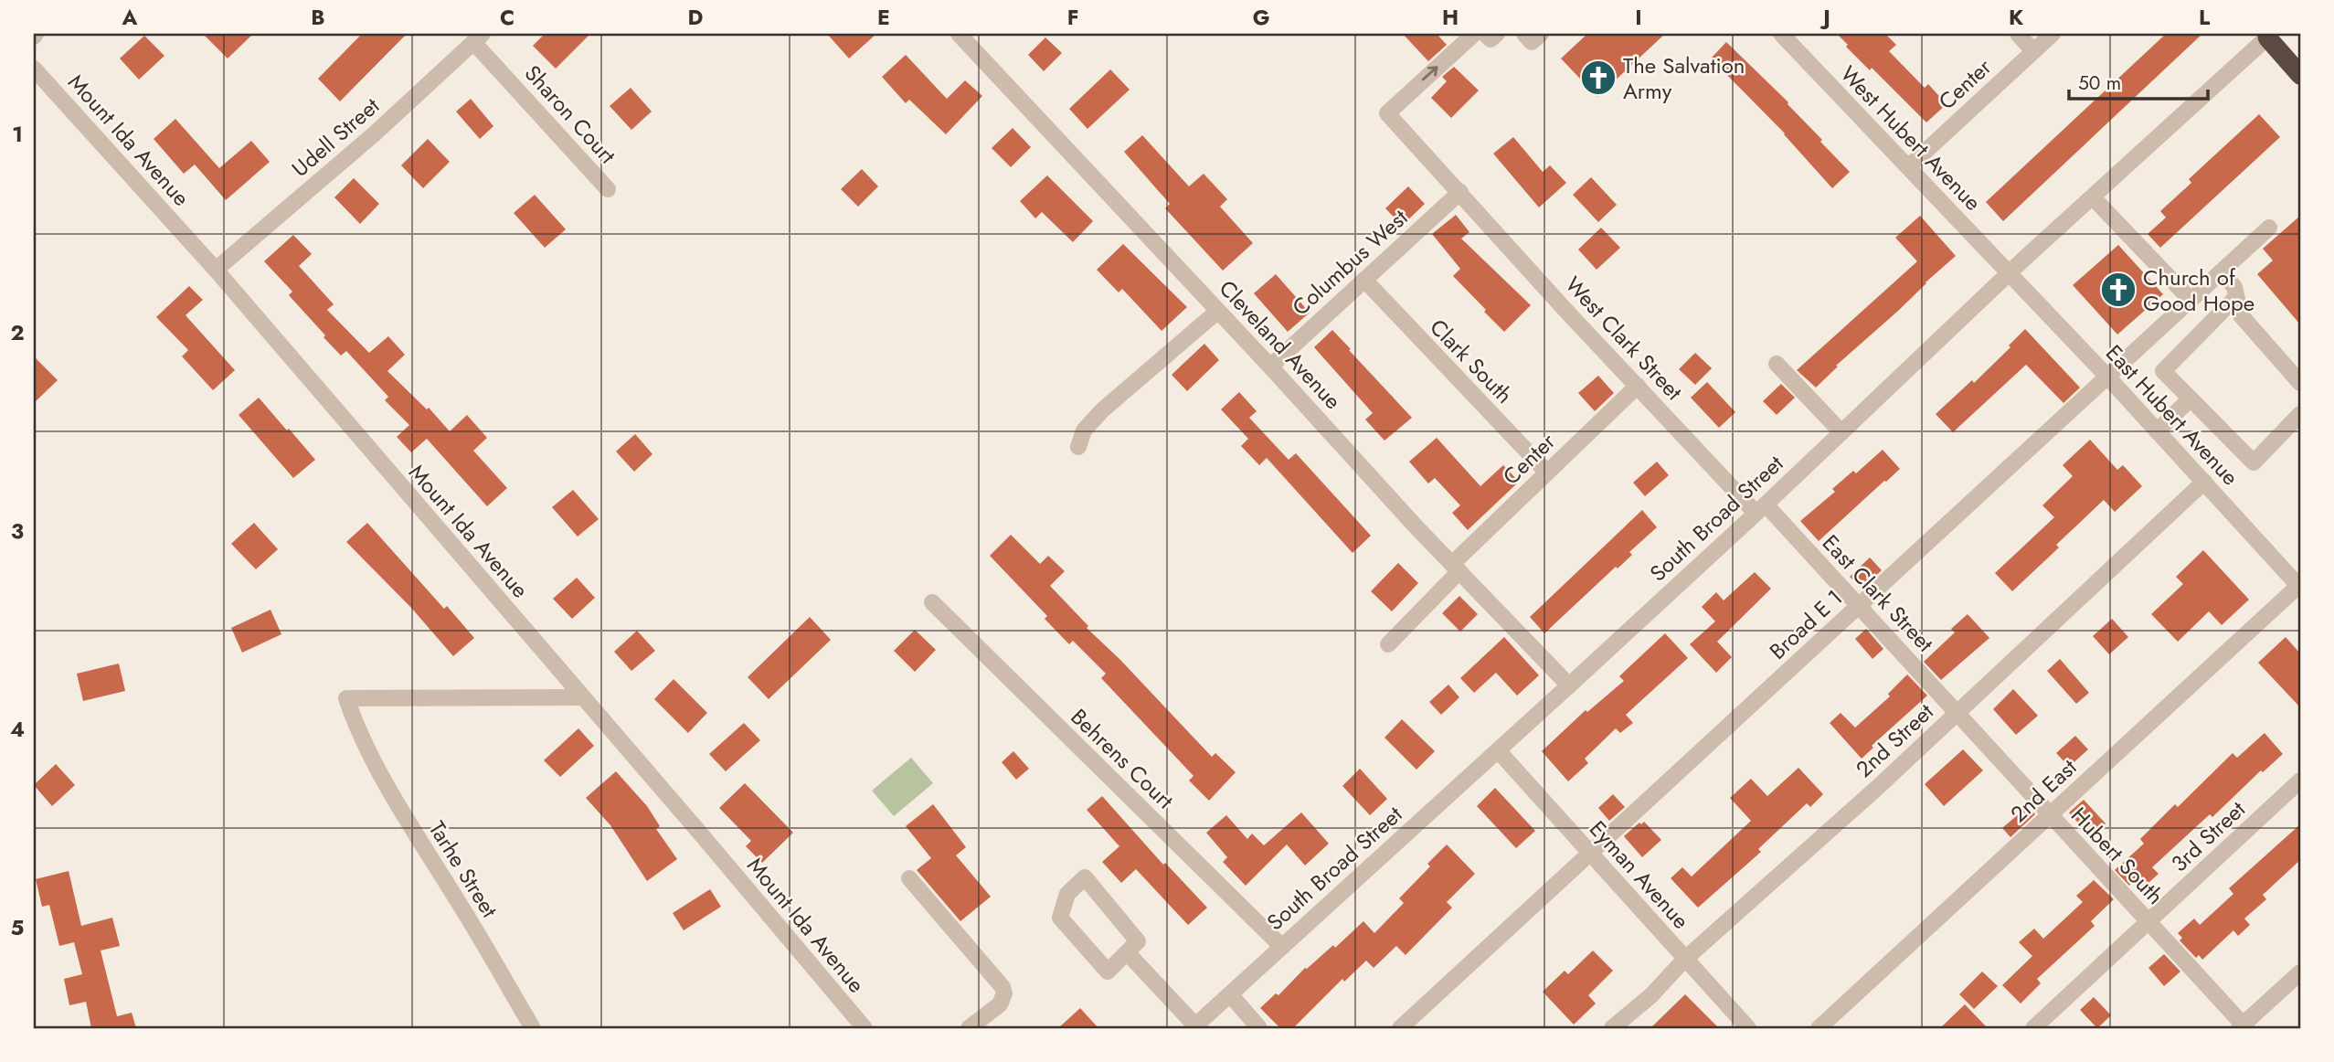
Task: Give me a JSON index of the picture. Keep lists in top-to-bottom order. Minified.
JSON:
{"streets":{"street":["Center","Sharon Court","Udell Street","West Hubert Avenue","Mount Ida Avenue","Columbus West","West Clark Street","Cleveland Avenue","Clark South","East Hubert Avenue","South Broad Street","East Clark Street","Broad E 1","2nd Street","Behrens Court","2nd East","3rd Street","Hubert South","Tarhe Street","Eyman Avenue"]},"crossings":[["Center","West Hubert Avenue"],["Center","West Clark Street"],["Center","Cleveland Avenue"],["Center","Clark South"],["Sharon Court","Udell Street"],["Udell Street","Mount Ida Avenue"],["West Hubert Avenue","East Hubert Avenue"],["West Hubert Avenue","South Broad Street"],["Mount Ida Avenue","Tarhe Street"],["Columbus West","West Clark Street"],["Columbus West","Cleveland Avenue"],["Columbus West","Clark South"],["West Clark Street","South Broad Street"],["West Clark Street","East Clark Street"],["Cleveland Avenue","South Broad Street"],["East Hubert Avenue","South Broad Street"],["East Hubert Avenue","Broad E 1"],["East Hubert Avenue","2nd Street"],["East Hubert Avenue","2nd East"],["South Broad Street","East Clark Street"],["South Broad Street","Behrens Court"],["South Broad Street","Eyman Avenue"],["East Clark Street","Broad E 1"],["East Clark Street","2nd Street"],["East Clark Street","Hubert South"],["Broad E 1","Eyman Avenue"],["2nd Street","Hubert South"],["2nd Street","Eyman Avenue"],["2nd East","Hubert South"],["3rd Street","Hubert South"]],"places":{"church":["The Salvation Army","Church of Good Hope"]},"scale_bar":"50 m","grid":{"columns":["A","B","C","D","E","F","G","H","I","J","K","L"],"rows":["1","2","3","4","5"]}}
